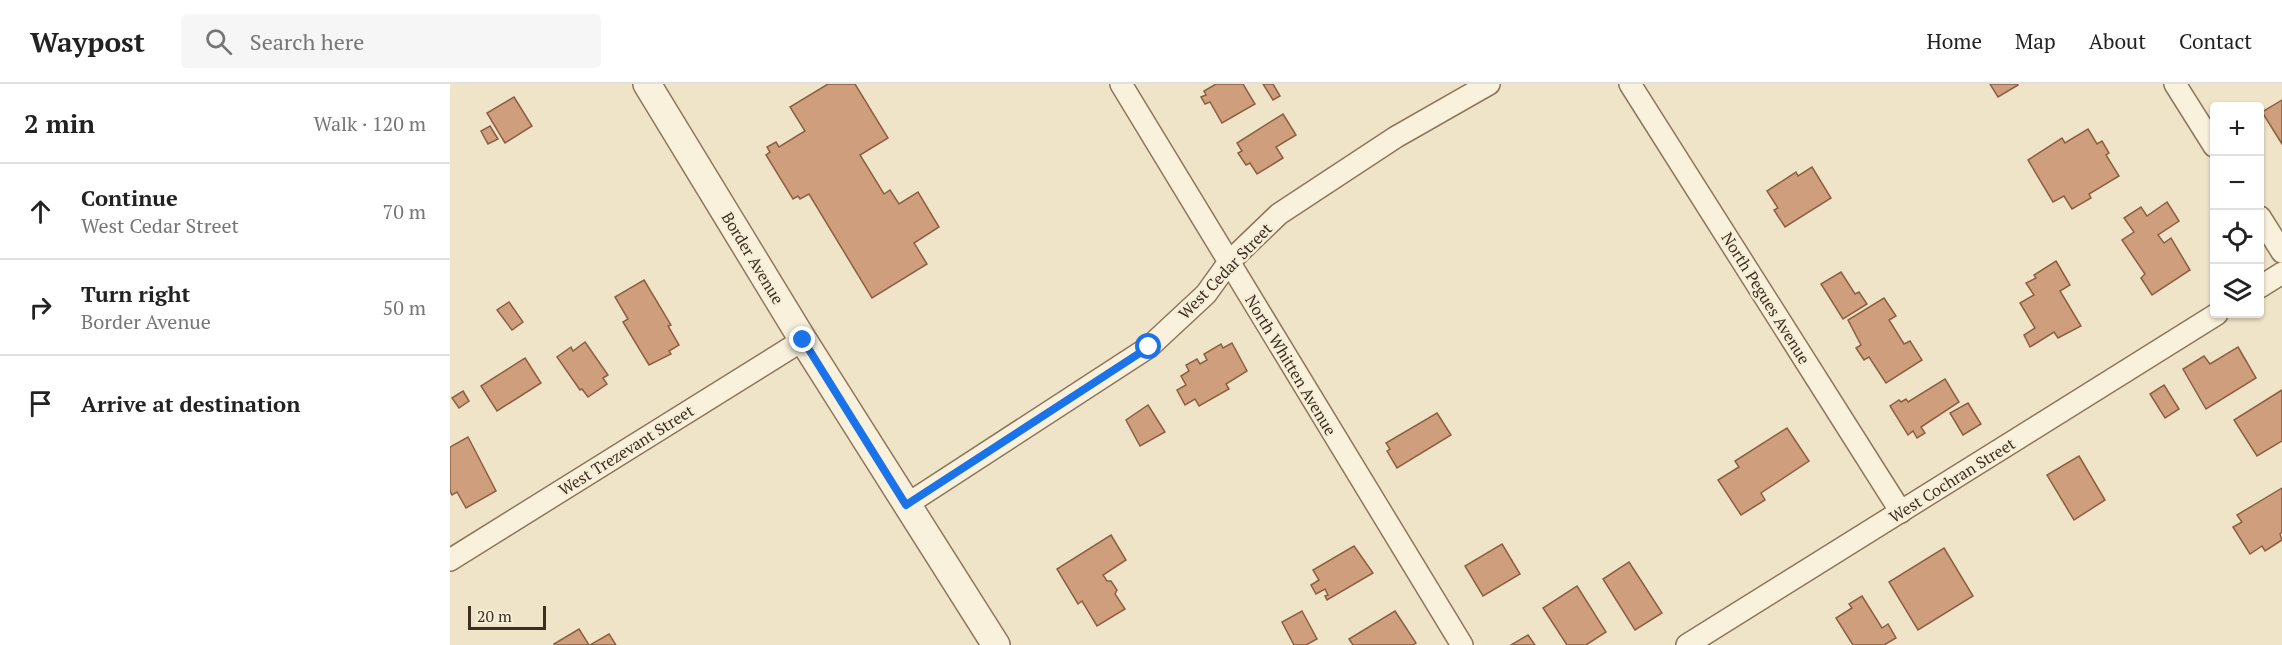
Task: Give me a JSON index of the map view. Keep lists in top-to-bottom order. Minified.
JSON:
{"streets":{"street":["Border Avenue","West Cedar Street","North Pegues Avenue","North Whitten Avenue","West Trezevant Street","West Cochran Street"]},"crossings":[["Border Avenue","West Cedar Street"],["Border Avenue","West Trezevant Street"],["West Cedar Street","North Whitten Avenue"],["North Pegues Avenue","West Cochran Street"]],"scale_bar":"20 m","page":{"header":"Waypost","search":"Search here","nav":["Home","Map","About","Contact"],"heading":["2 min","Walk · 120 m"],"map_buttons":["+","−"],"list":[["Continue","West Cedar Street","70 m"],["Turn right","Border Avenue","50 m"],"Arrive at destination"],"scale":"20 m"}}
